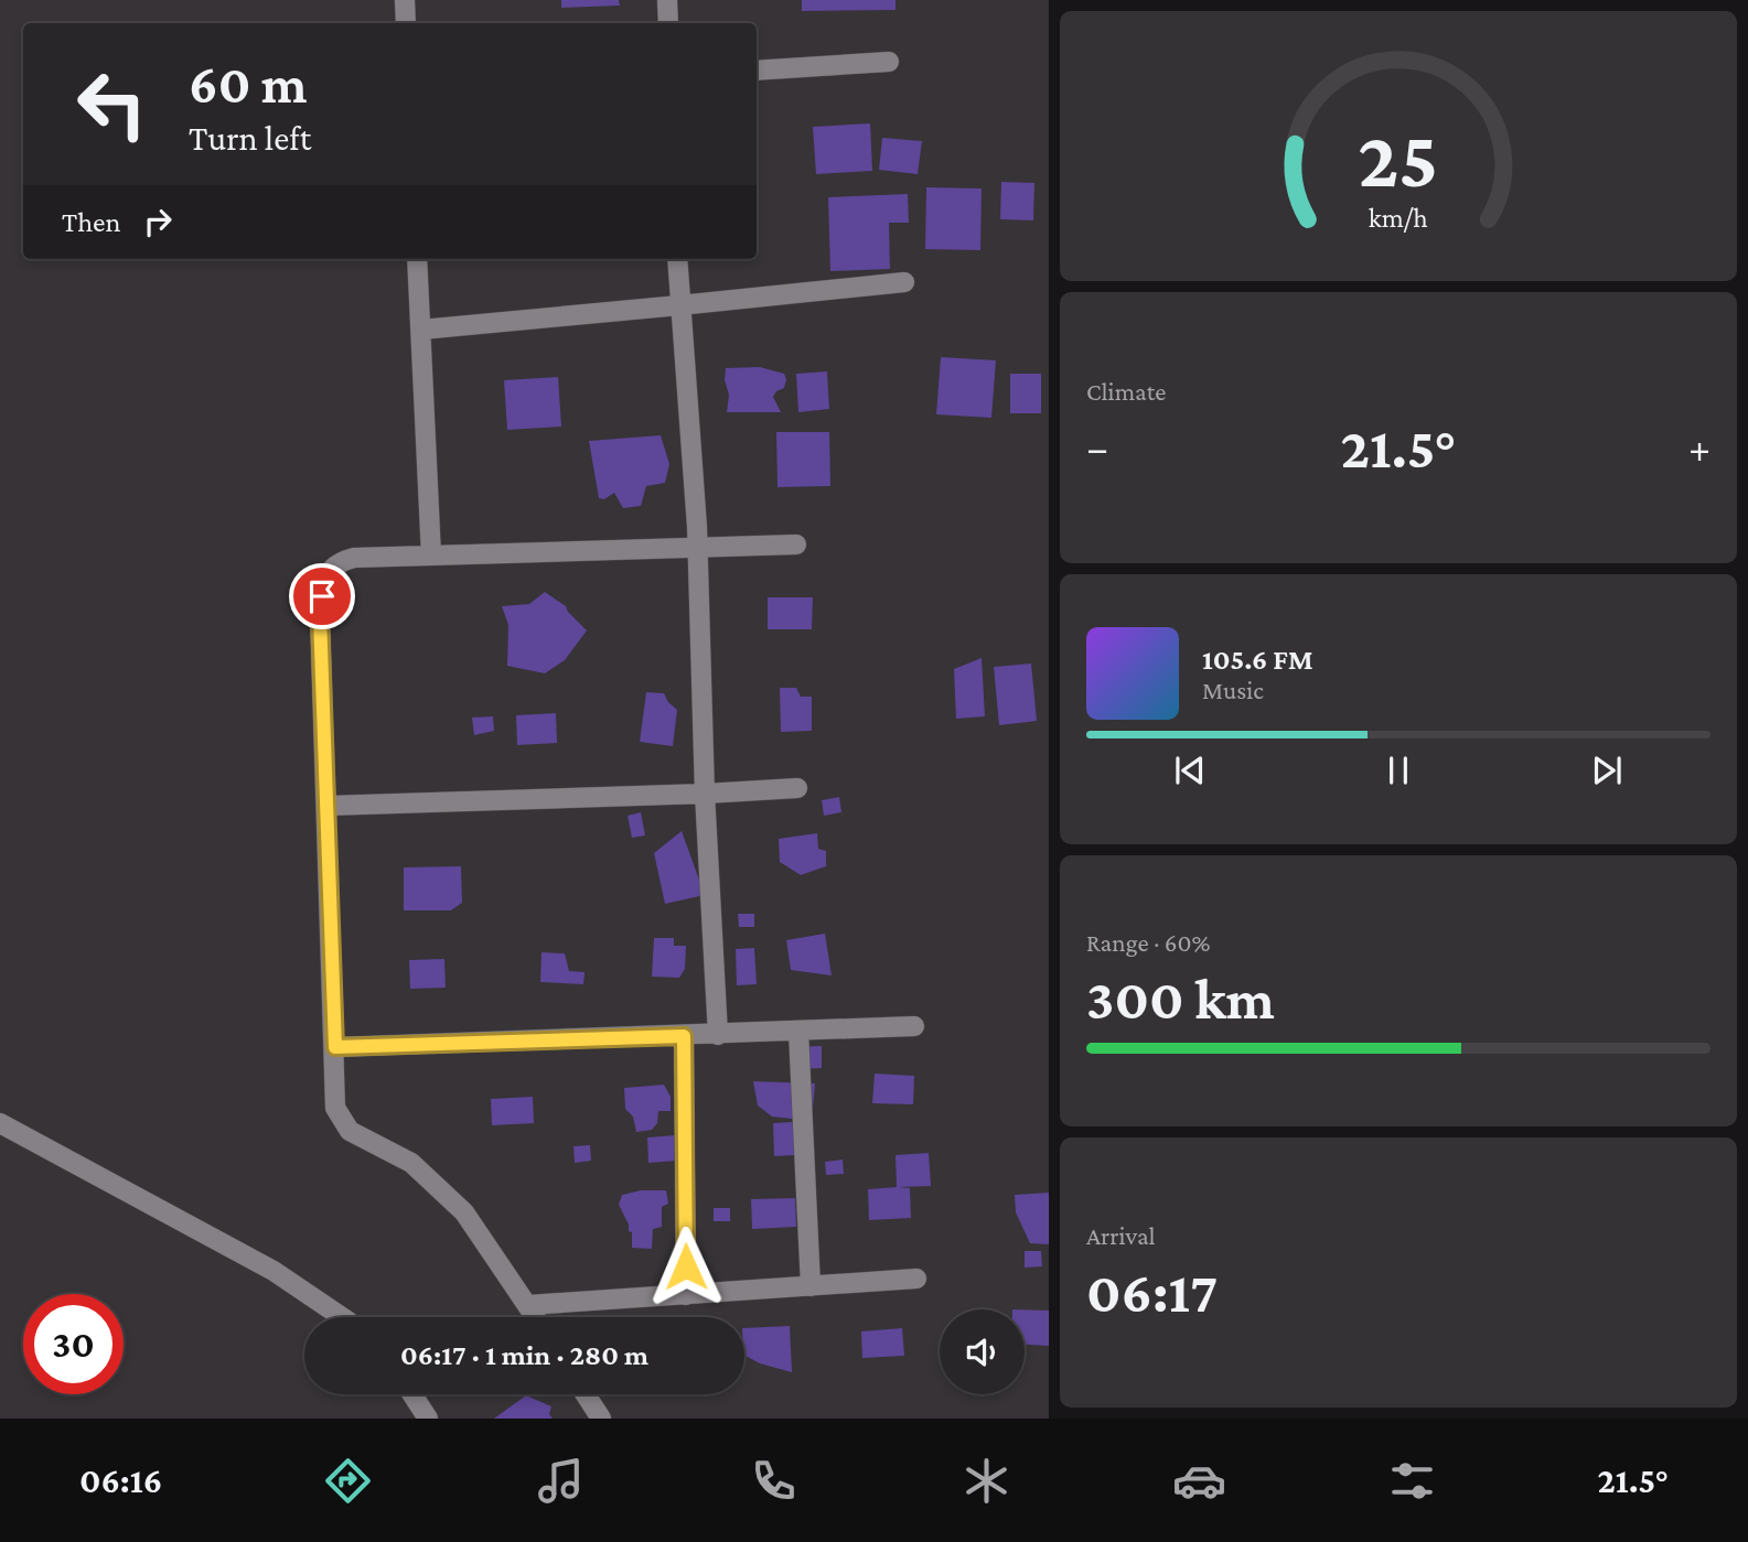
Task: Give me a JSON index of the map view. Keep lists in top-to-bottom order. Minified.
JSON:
{"page":{"turn":["60 m","Turn left"],"then":"Then","tile":["Climate",["Range · 60%","300 km"],["Arrival","06:17"]],"heat":["−","21.5°","+"],"song":["105.6 FM","Music"],"limit":"30","trip":"06:17 · 1 min · 280 m","tabs":["06:16","21.5°"],"gauge":["25","km/h"]}}
